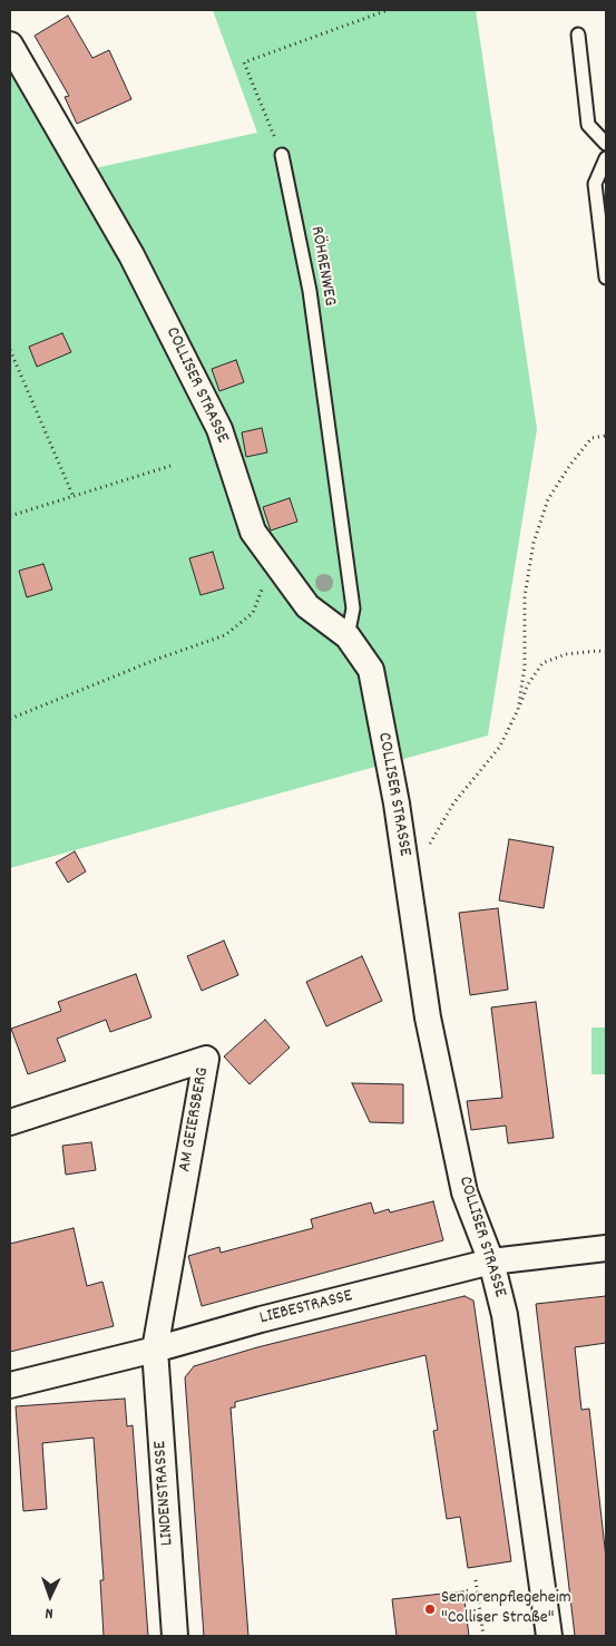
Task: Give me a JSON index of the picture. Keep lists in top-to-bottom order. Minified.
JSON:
{"streets":{"street":["COLLISER STRASSE","AM GEIERSBERG","LIEBESTRASSE","LINDENSTRASSE"],"lane":["RÖHRENWEG"]},"crossings":[["RÖHRENWEG","COLLISER STRASSE"],["COLLISER STRASSE","LIEBESTRASSE"],["AM GEIERSBERG","LIEBESTRASSE"],["AM GEIERSBERG","LINDENSTRASSE"],["LIEBESTRASSE","LINDENSTRASSE"]],"places":["Seniorenpflegeheim \"Colliser Straße\""],"north":"bottom"}
